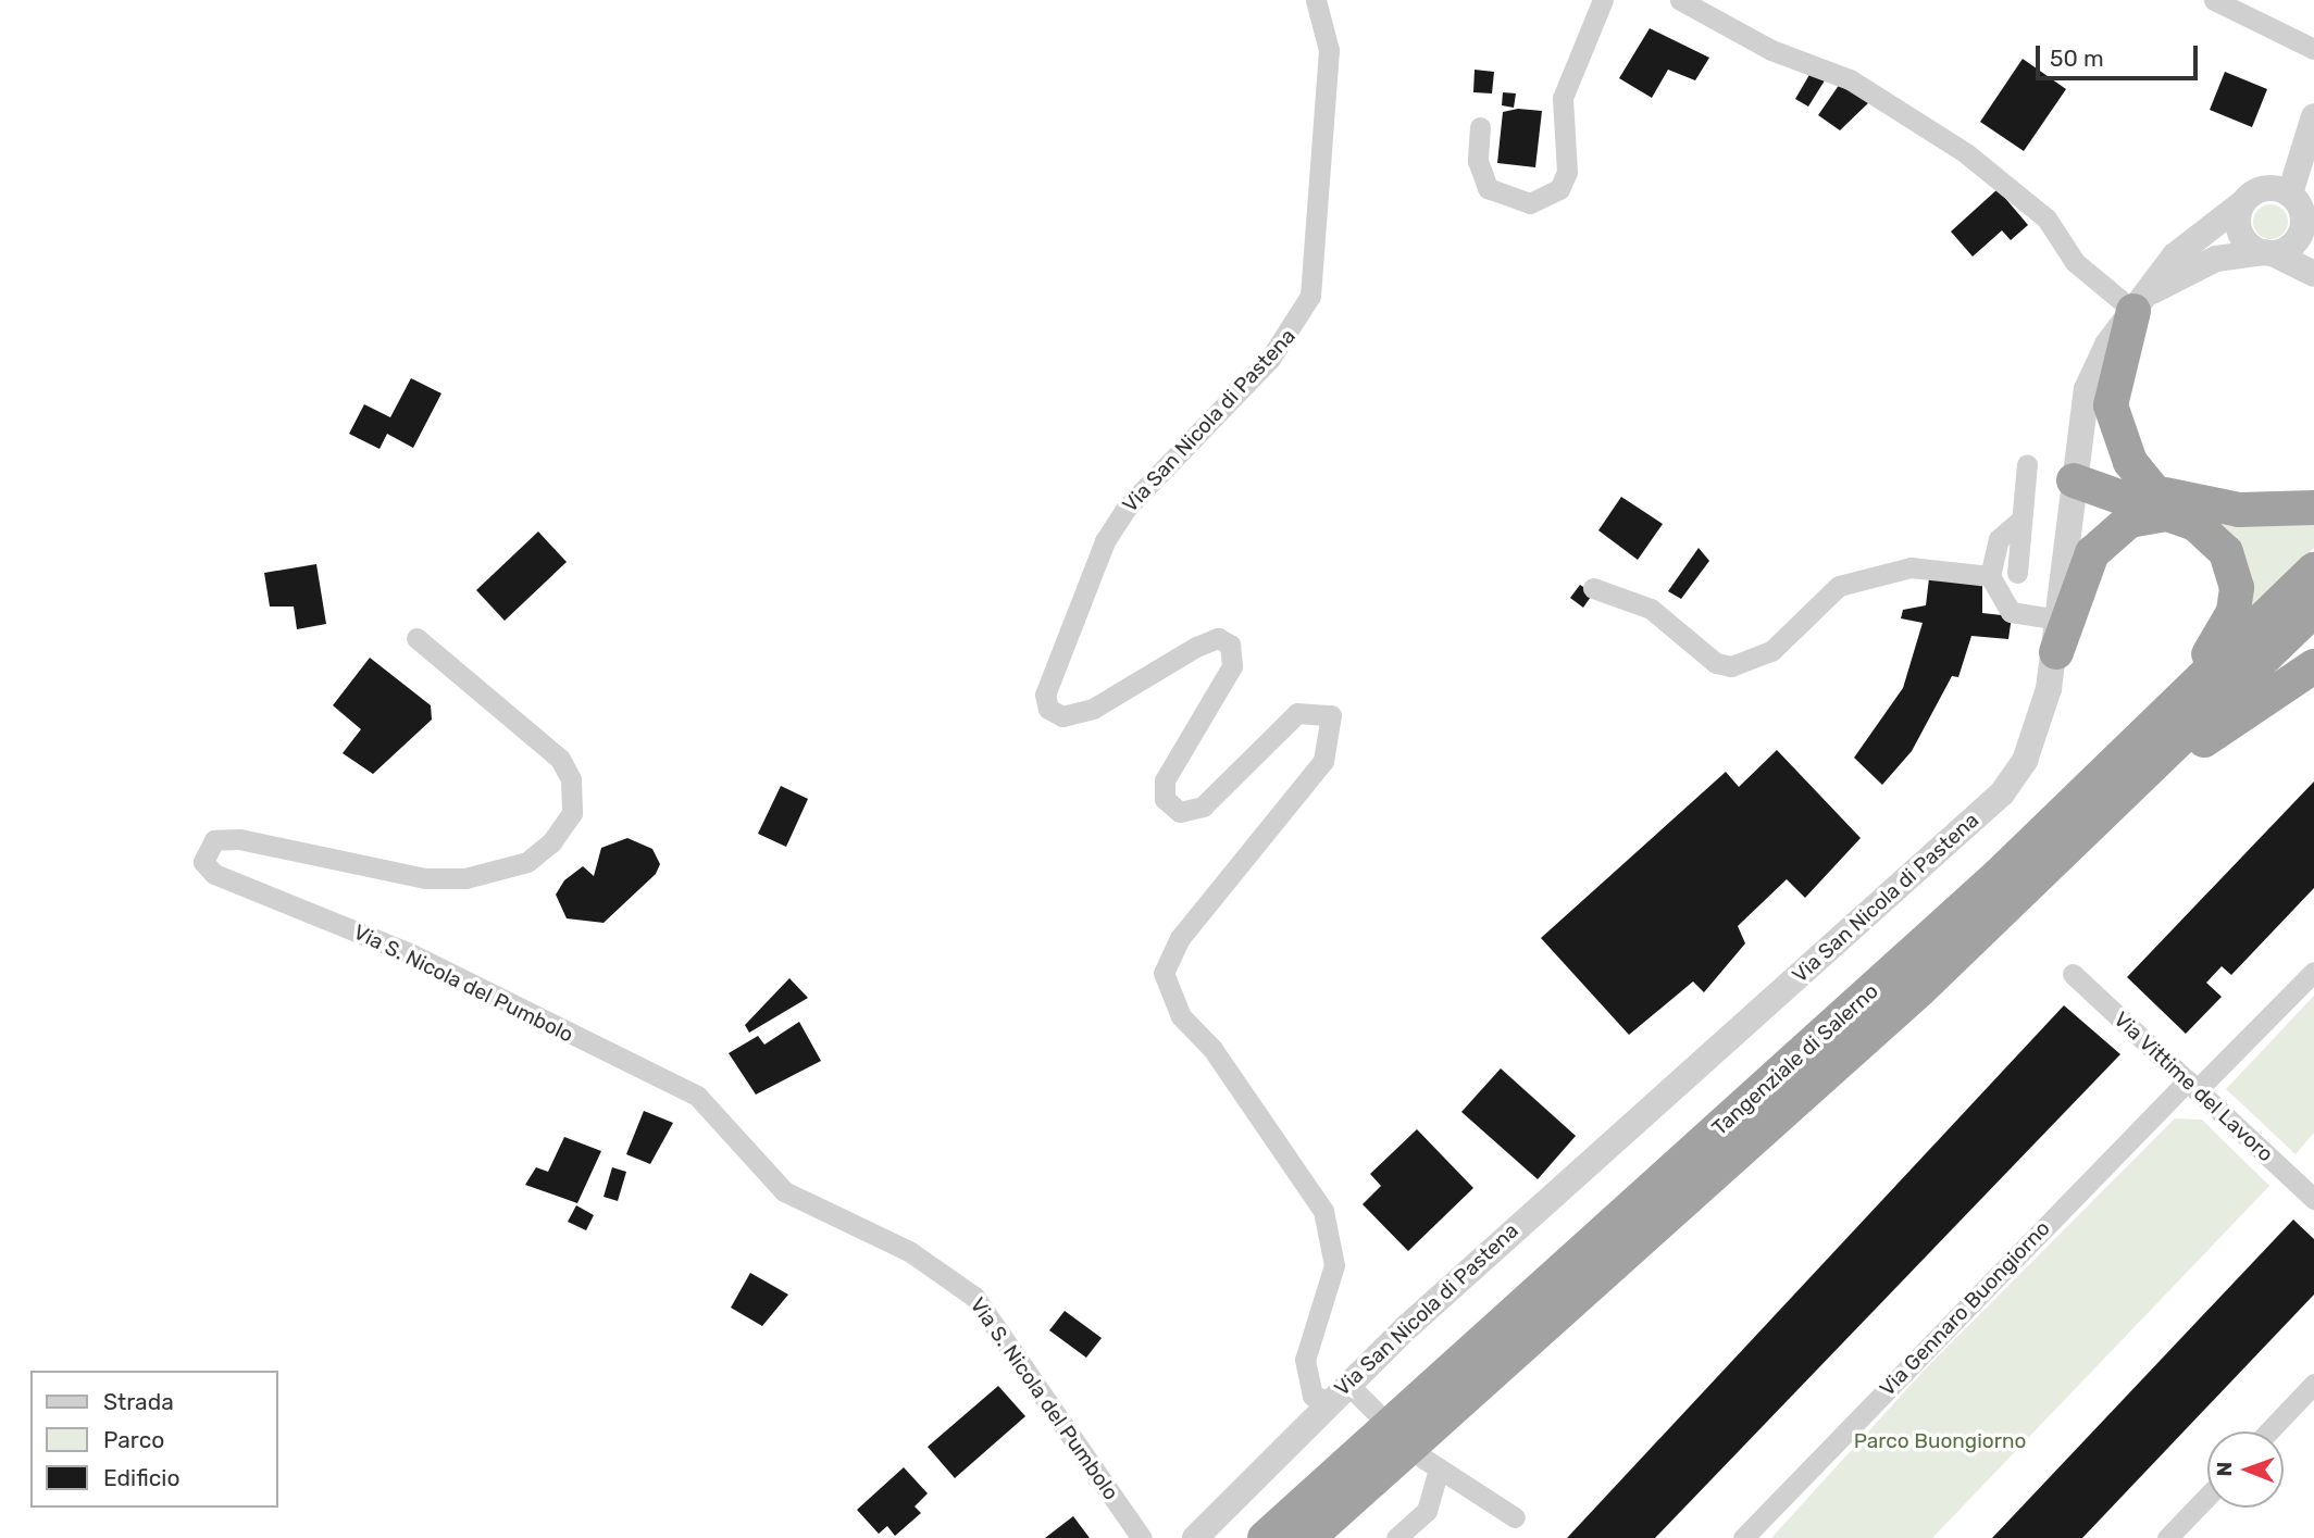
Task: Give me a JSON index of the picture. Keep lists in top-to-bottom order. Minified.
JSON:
{"streets":{"highway":["Tangenziale di Salerno"],"street":["Via San Nicola di Pastena","Via S. Nicola del Pumbolo","Via Vittime del Lavoro","Via Gennaro Buongiorno"]},"crossings":[["Via Vittime del Lavoro","Via Gennaro Buongiorno"]],"parks":["Parco Buongiorno"],"legend":["Strada","Parco","Edificio"],"scale_bar":"50 m","north":"left"}
